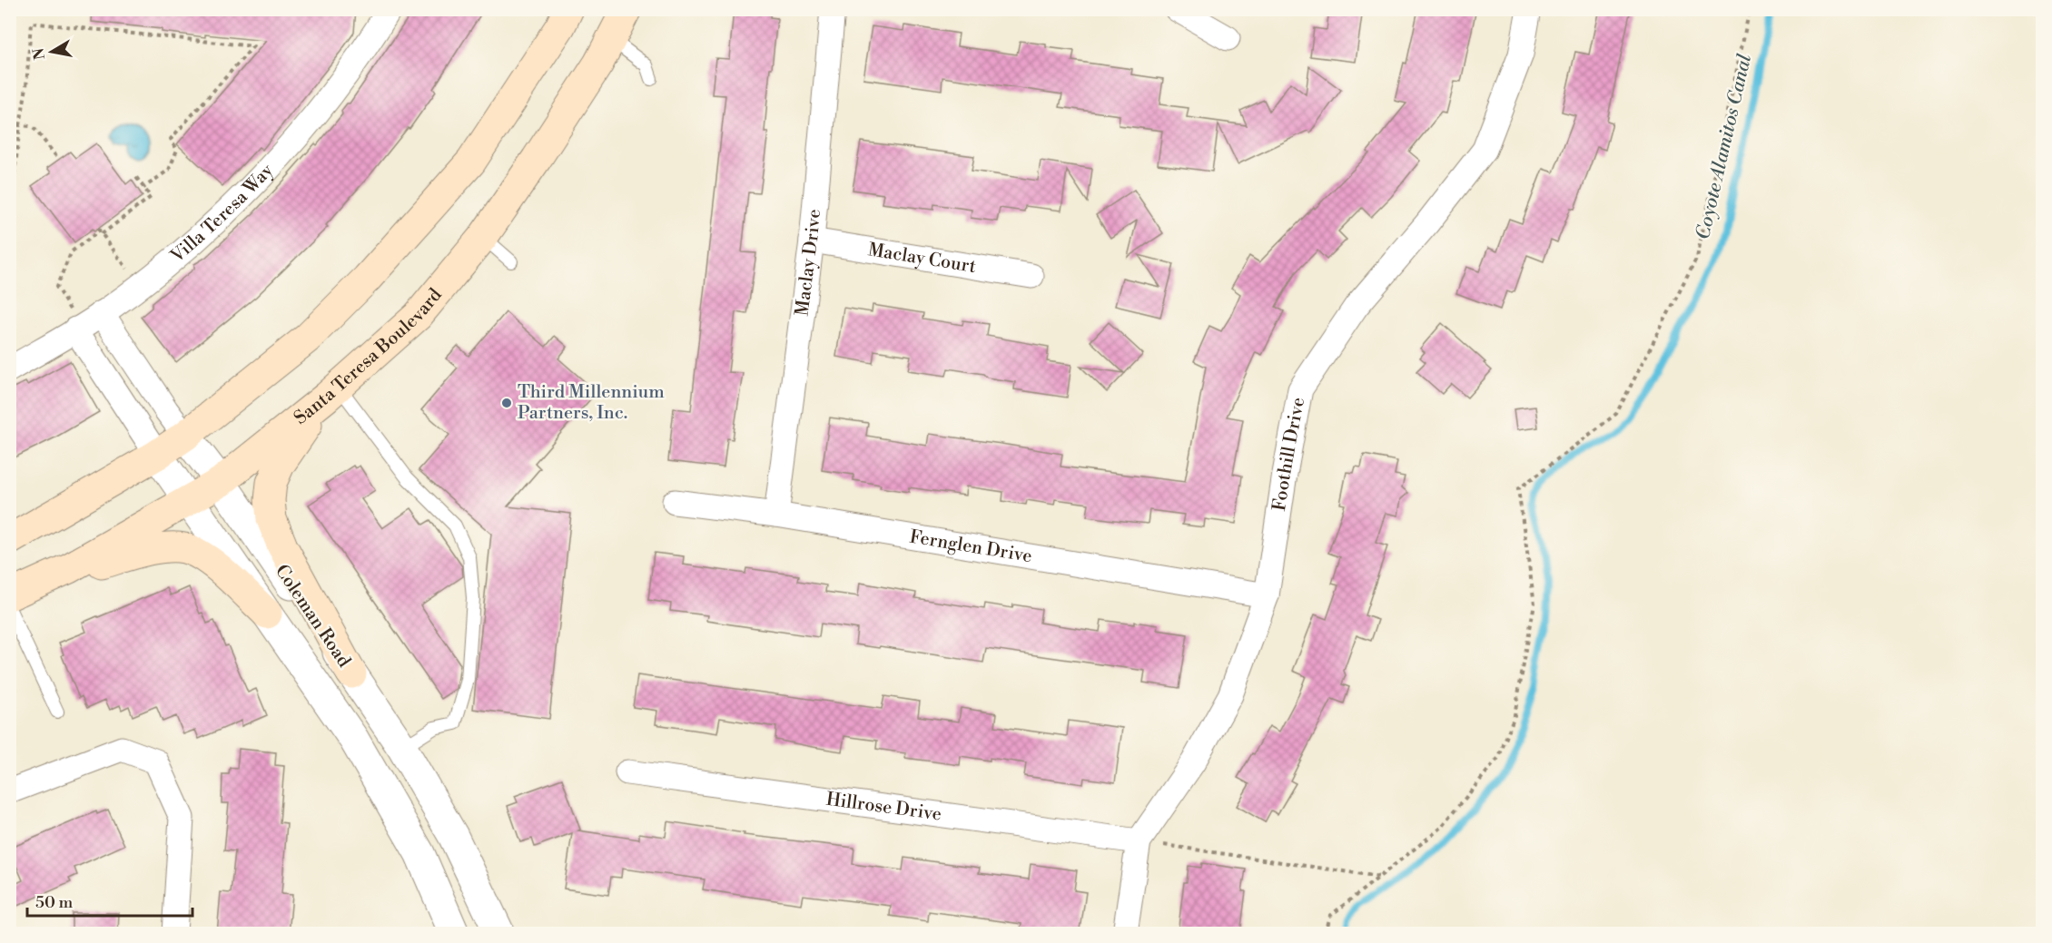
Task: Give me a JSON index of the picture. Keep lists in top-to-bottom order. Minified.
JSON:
{"streets":{"main road":["Santa Teresa Boulevard"],"street":["Villa Teresa Way","Maclay Court","Maclay Drive","Foothill Drive","Fernglen Drive","Coleman Road","Hillrose Drive"]},"crossings":[["Villa Teresa Way","Coleman Road"],["Maclay Court","Maclay Drive"],["Maclay Drive","Fernglen Drive"],["Santa Teresa Boulevard","Coleman Road"],["Foothill Drive","Fernglen Drive"],["Foothill Drive","Hillrose Drive"]],"water":["Coyote Alamitos Canal"],"places":["Third Millennium Partners, Inc."],"scale_bar":"50 m","north":"left"}
